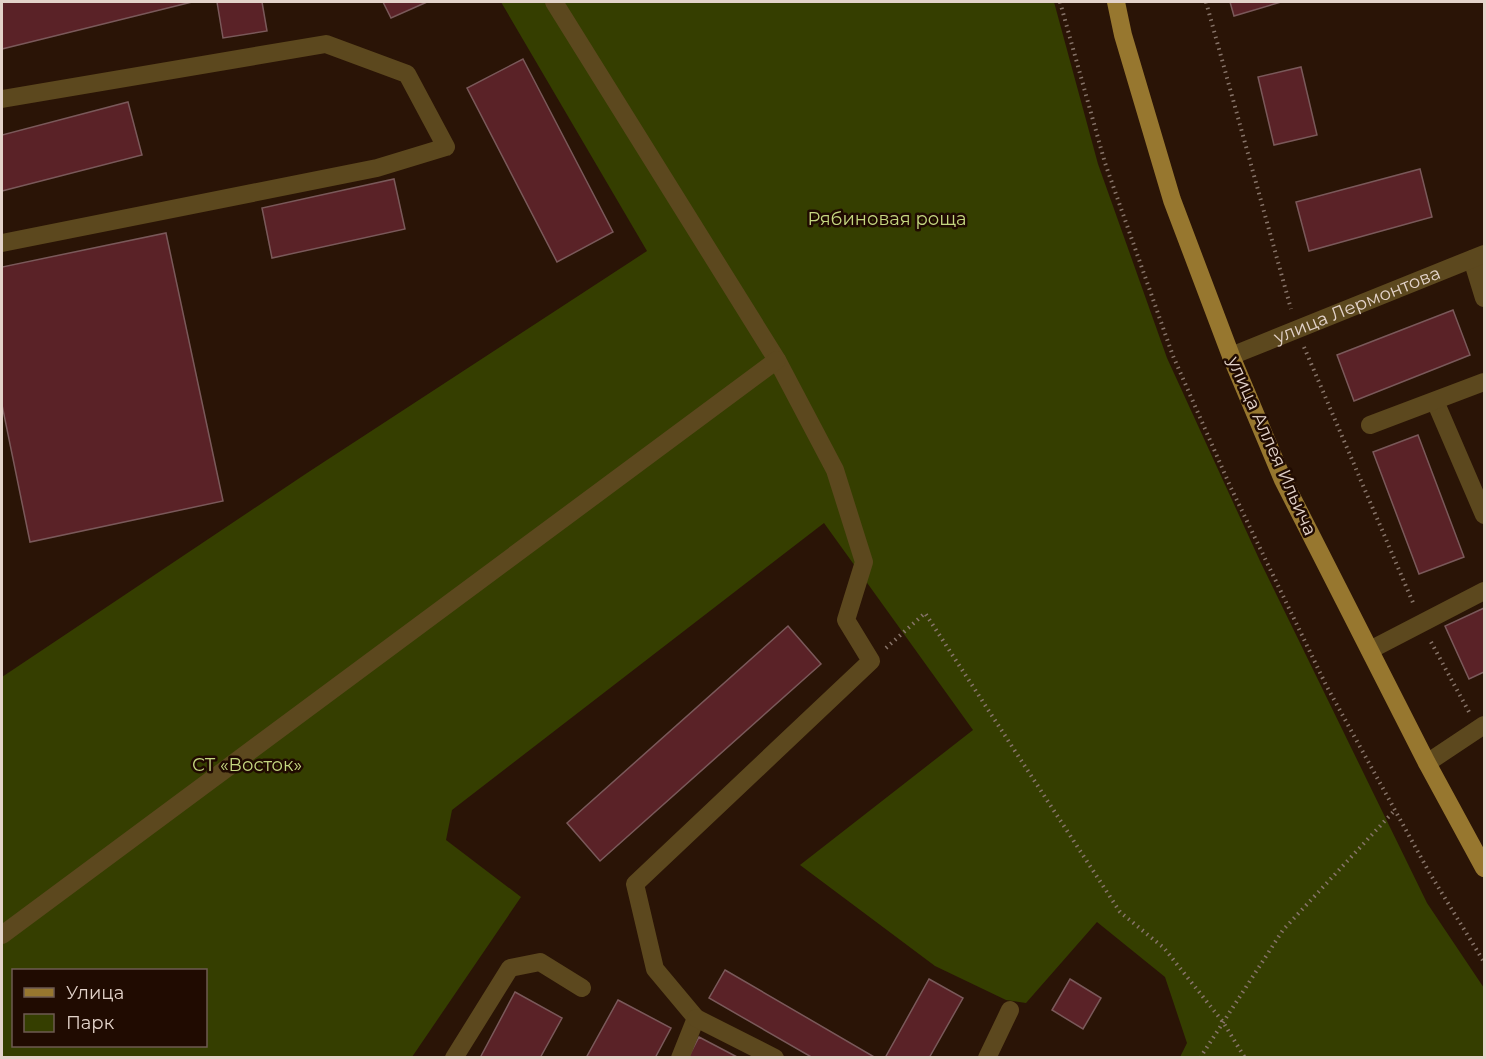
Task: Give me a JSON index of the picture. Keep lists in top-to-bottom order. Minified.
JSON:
{"streets":{"main road":["улица Аллея Ильича"],"street":["улица Лермонтова"]},"crossings":[["улица Лермонтова","улица Аллея Ильича"]],"parks":["Рябиновая роща","СТ «Восток»"],"legend":["Улица","Парк"]}
